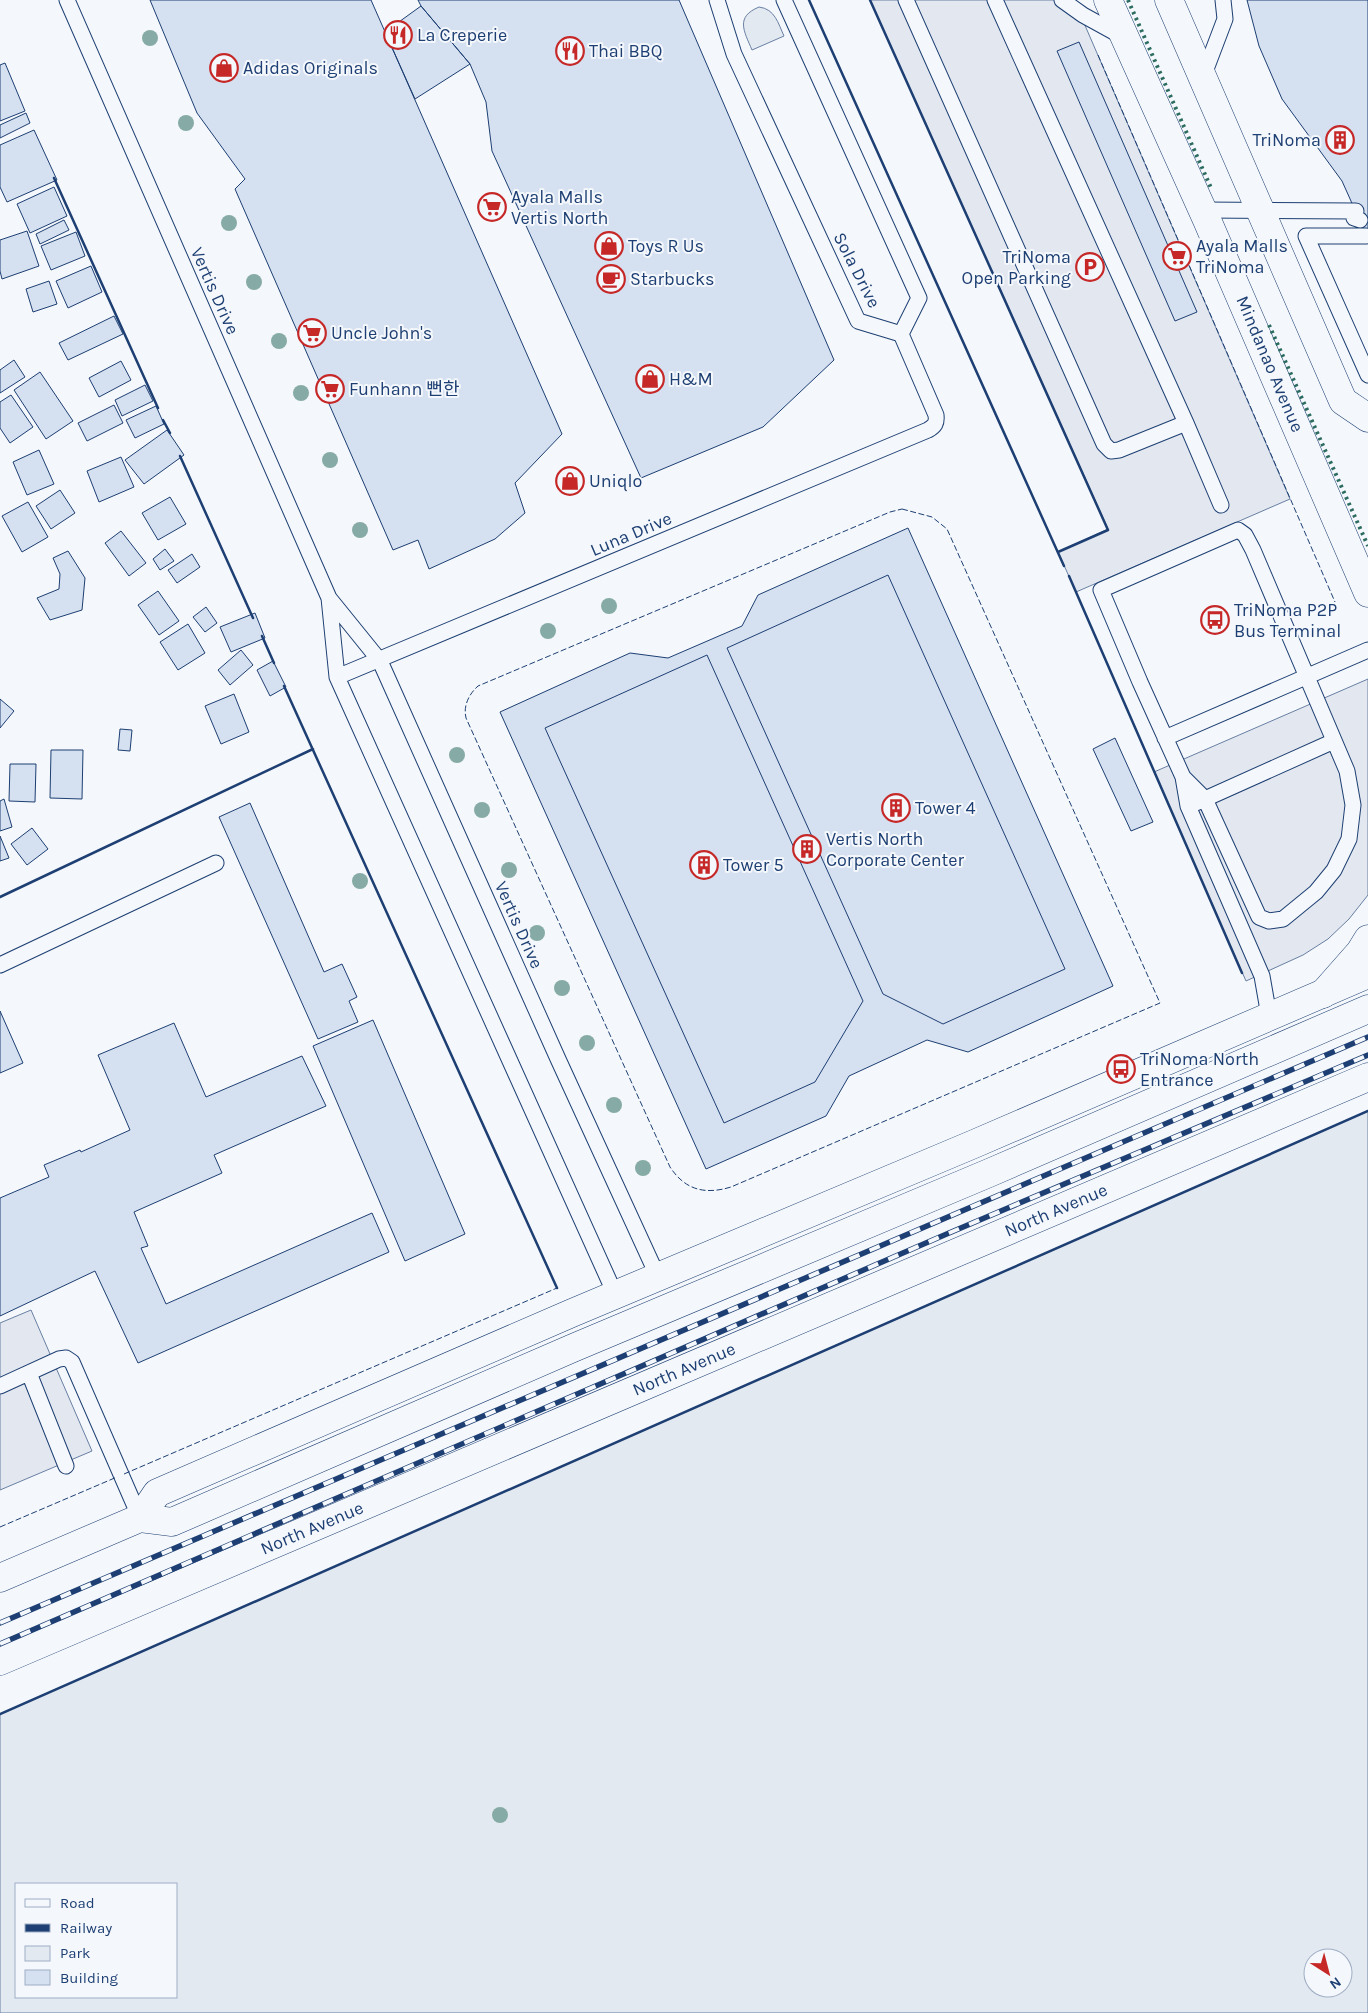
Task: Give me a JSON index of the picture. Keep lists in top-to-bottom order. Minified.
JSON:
{"streets":{"main road":["Mindanao Avenue","North Avenue"],"lane":["Sola Drive","Vertis Drive","Luna Drive"]},"crossings":[["Sola Drive","Luna Drive"],["Vertis Drive","Luna Drive"]],"places":{"restaurant":["La Creperie","Thai BBQ"],"shop":["Adidas Originals","Toys R Us","H&M","Uniqlo"],"building":["TriNoma","Tower 4","Vertis North Corporate Center","Tower 5"],"supermarket":["Ayala Malls Vertis North","Ayala Malls TriNoma","Uncle John's","Funhann 뻔한"],"parking":["TriNoma Open Parking"],"cafe":["Starbucks"],"bus stop":["TriNoma P2P Bus Terminal","TriNoma North Entrance"]},"legend":["Road","Railway","Park","Building"],"north":"bottom right"}
